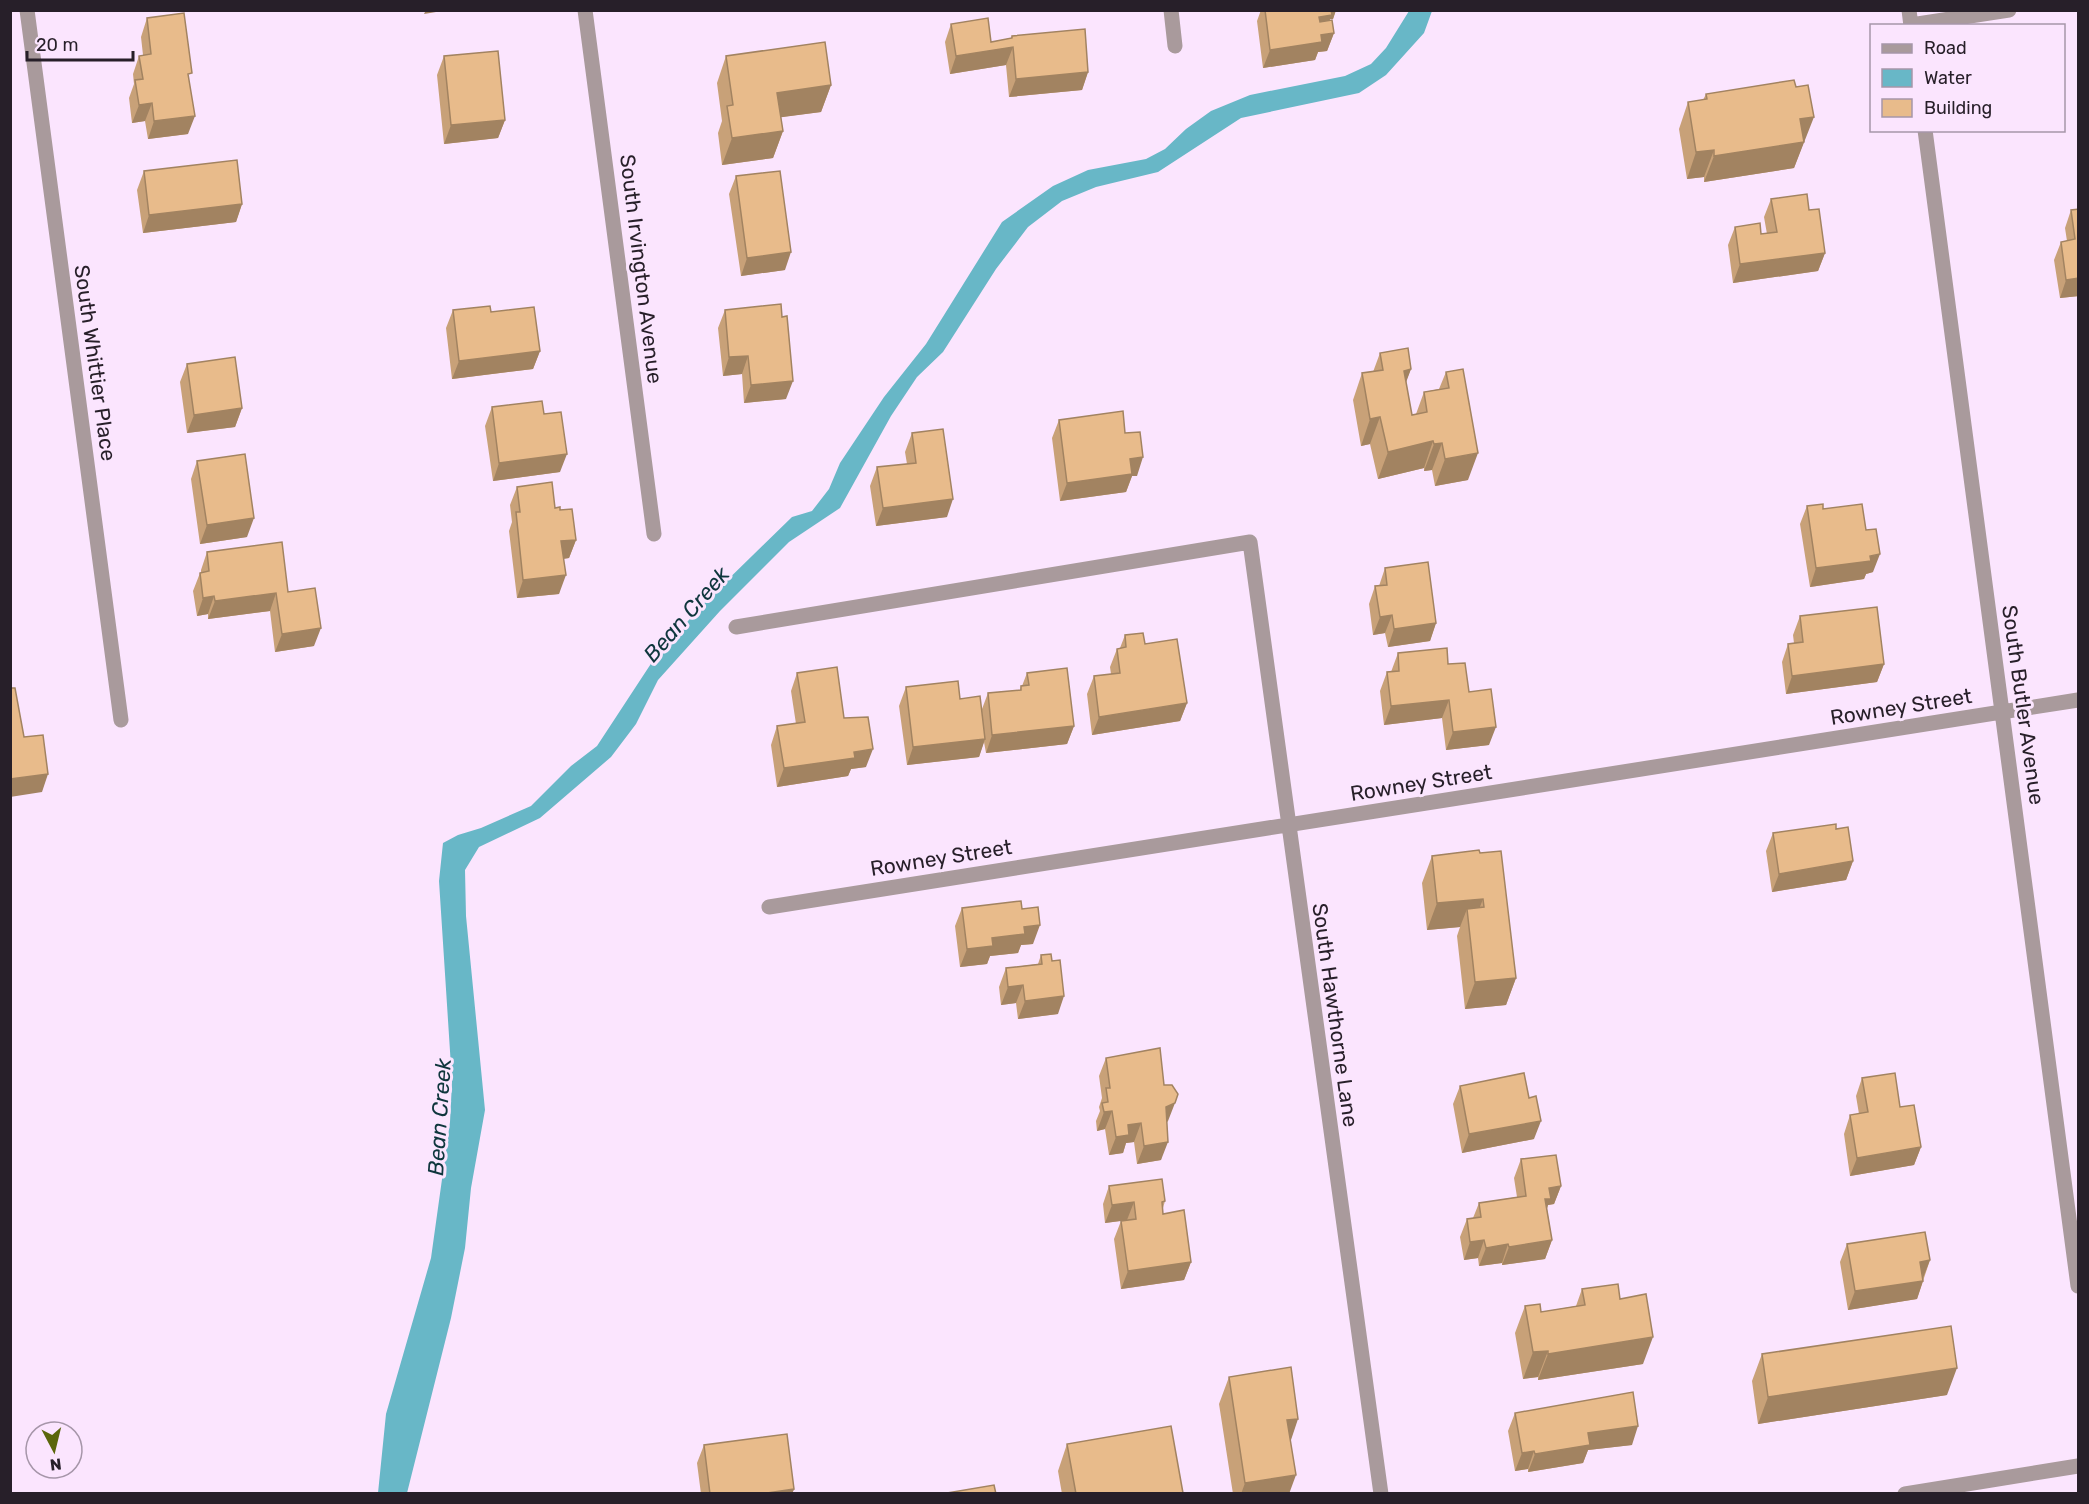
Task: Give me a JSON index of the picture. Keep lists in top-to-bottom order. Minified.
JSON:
{"streets":{"street":["South Irvington Avenue","South Whittier Place","South Butler Avenue","Rowney Street","South Hawthorne Lane"]},"crossings":[["South Butler Avenue","Rowney Street"],["Rowney Street","South Hawthorne Lane"]],"water":["Bean Creek"],"legend":["Road","Water","Building"],"scale_bar":"20 m","north":"bottom"}
